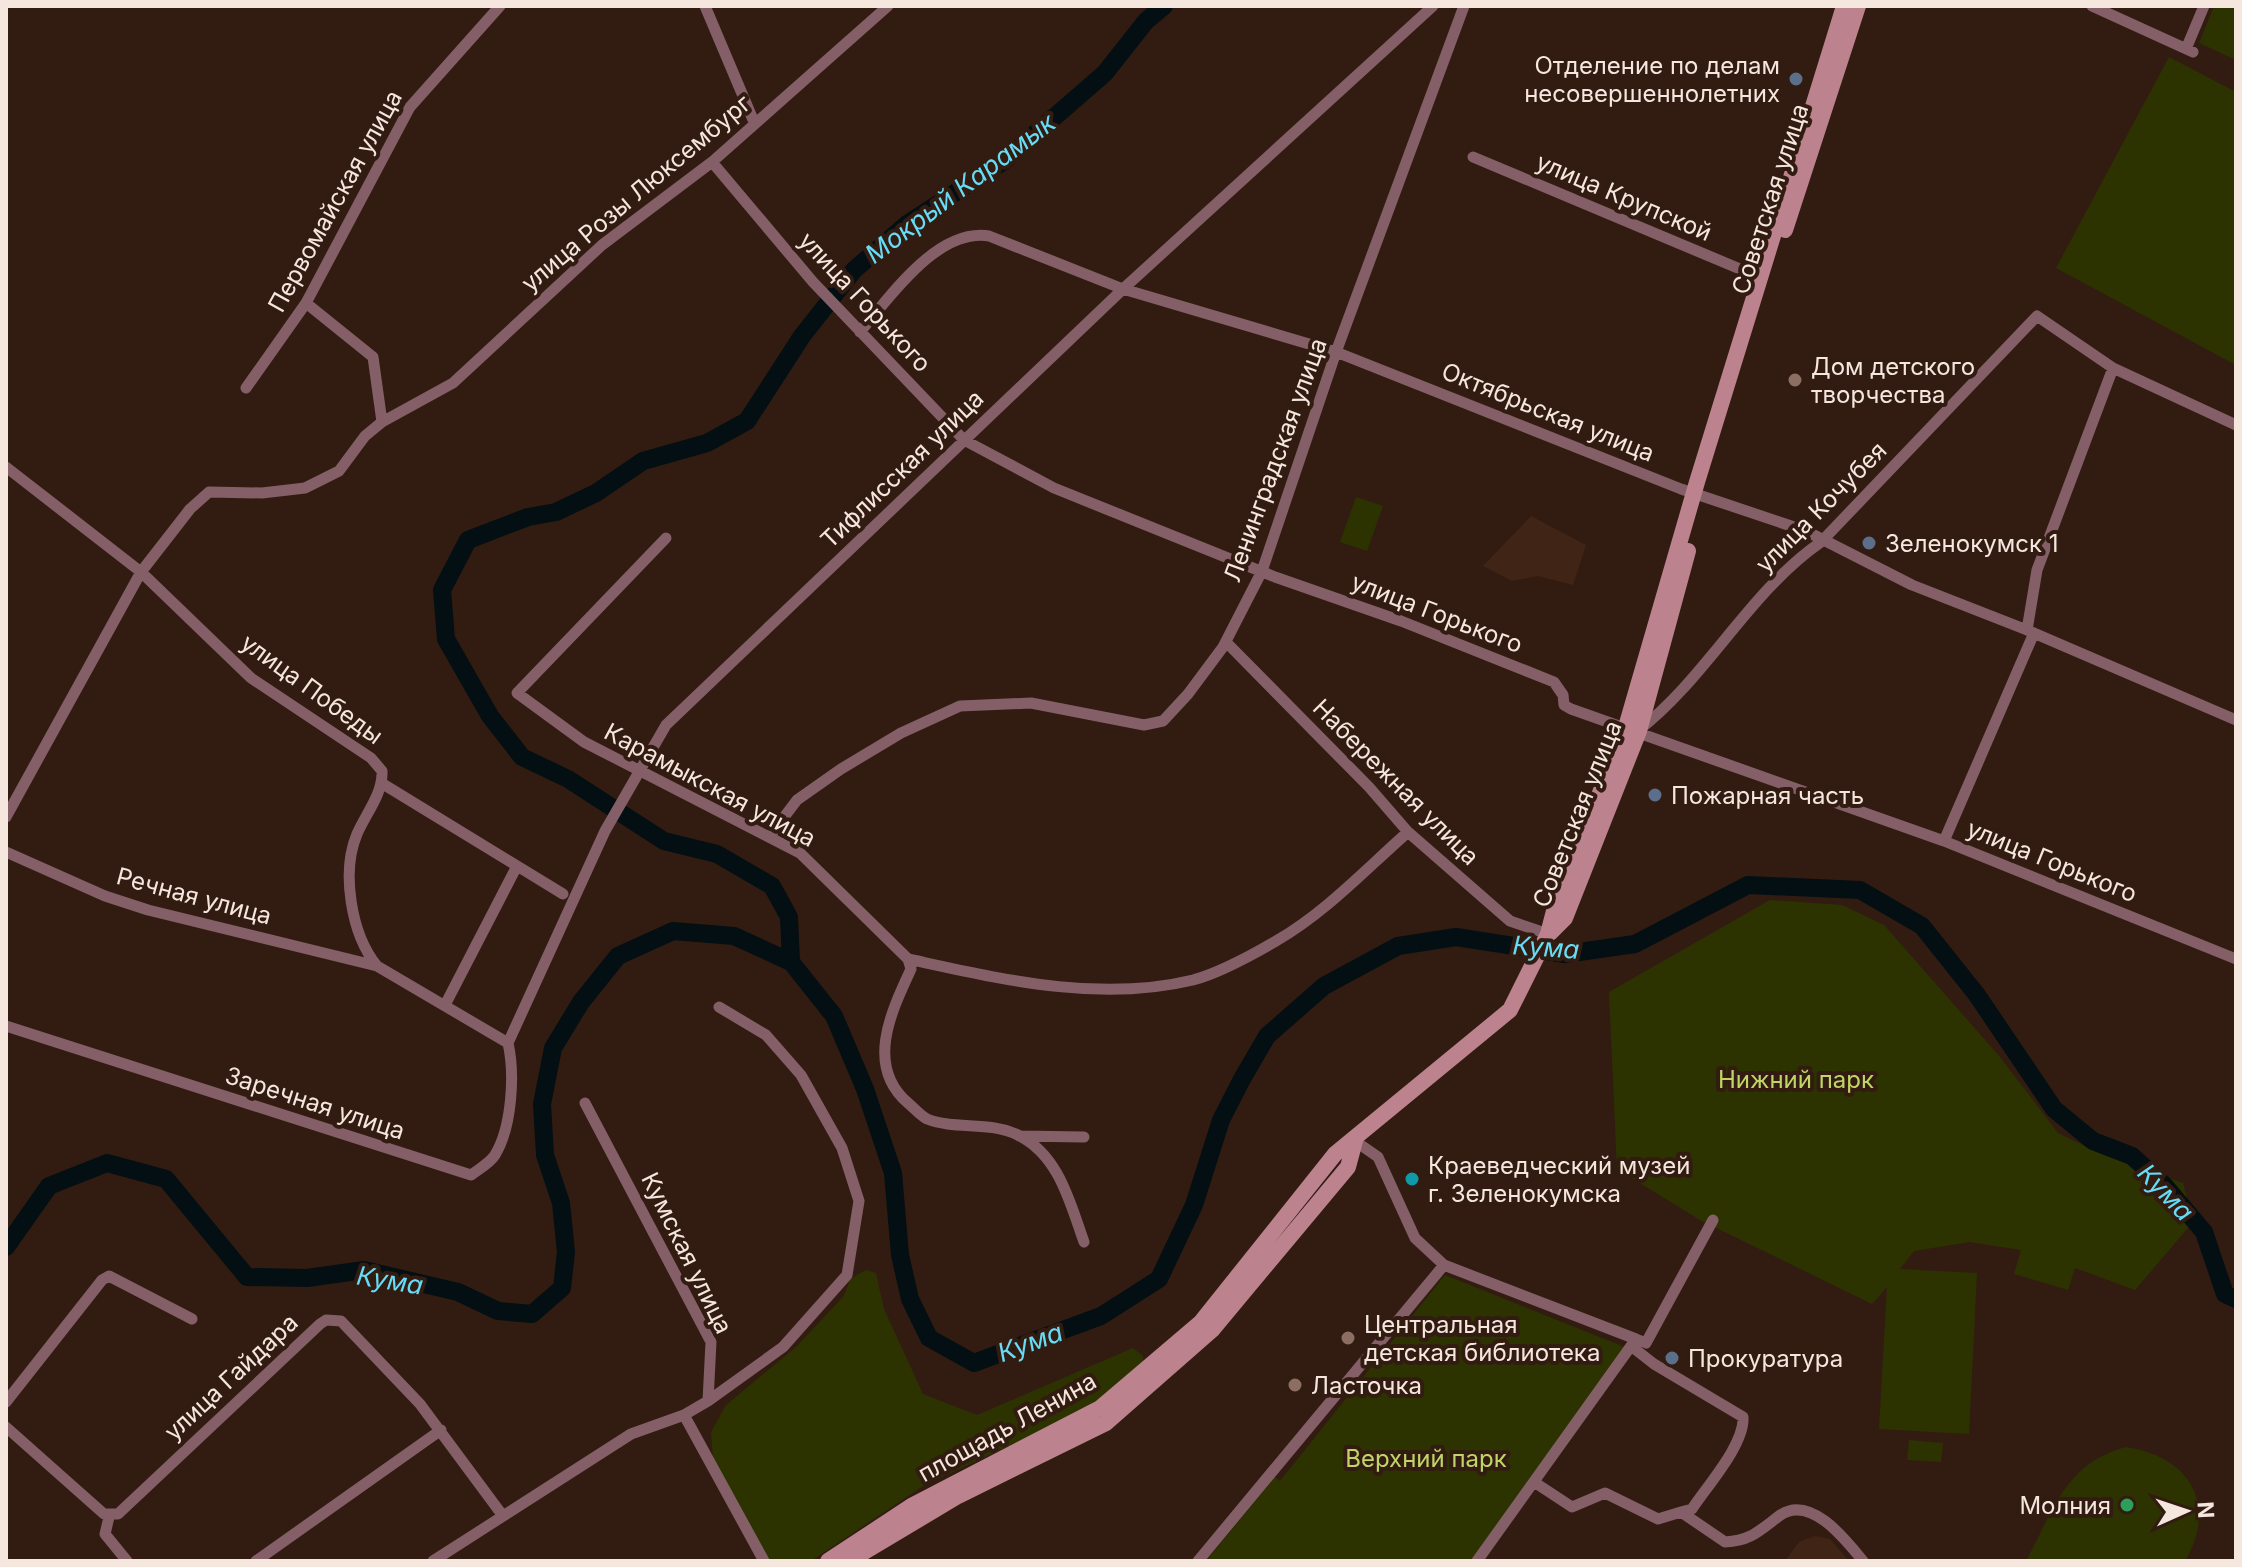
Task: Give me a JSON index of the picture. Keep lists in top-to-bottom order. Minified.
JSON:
{"streets":{"street":["улица Розы Люксембург","улица Крупской","Советская улица","Первомайская улица","улица Горького","Октябрьская улица","Ленинградская улица","Тифлисская улица","улица Кочубея","улица Победы","Набережная улица","Карамыкская улица","Речная улица","Заречная улица","Кумская улица","улица Гайдара","площадь Ленина"]},"crossings":[["улица Розы Люксембург","улица Горького"],["улица Розы Люксембург","улица Победы"],["улица Крупской","Советская улица"],["Советская улица","улица Горького"],["Советская улица","Октябрьская улица"],["Советская улица","улица Кочубея"],["Советская улица","Набережная улица"],["Советская улица","площадь Ленина"],["улица Горького","Октябрьская улица"],["улица Горького","Ленинградская улица"],["улица Горького","Тифлисская улица"],["улица Горького","улица Кочубея"],["Октябрьская улица","Ленинградская улица"],["Октябрьская улица","Тифлисская улица"],["Октябрьская улица","улица Кочубея"],["Ленинградская улица","Набережная улица"],["Ленинградская улица","Карамыкская улица"],["Тифлисская улица","Карамыкская улица"],["Тифлисская улица","Речная улица"],["Тифлисская улица","Заречная улица"],["Набережная улица","площадь Ленина"],["Речная улица","Заречная улица"]],"water":["Мокрый Карамык","Кума"],"parks":["Нижний парк","Верхний парк"],"places":["Отделение по делам несовершеннолетних","Дом детского творчества","Зеленокумск 1","Пожарная часть","Краеведческий музей г. Зеленокумска","Центральная детская библиотека","Прокуратура","Ласточка","Молния"],"north":"right"}
